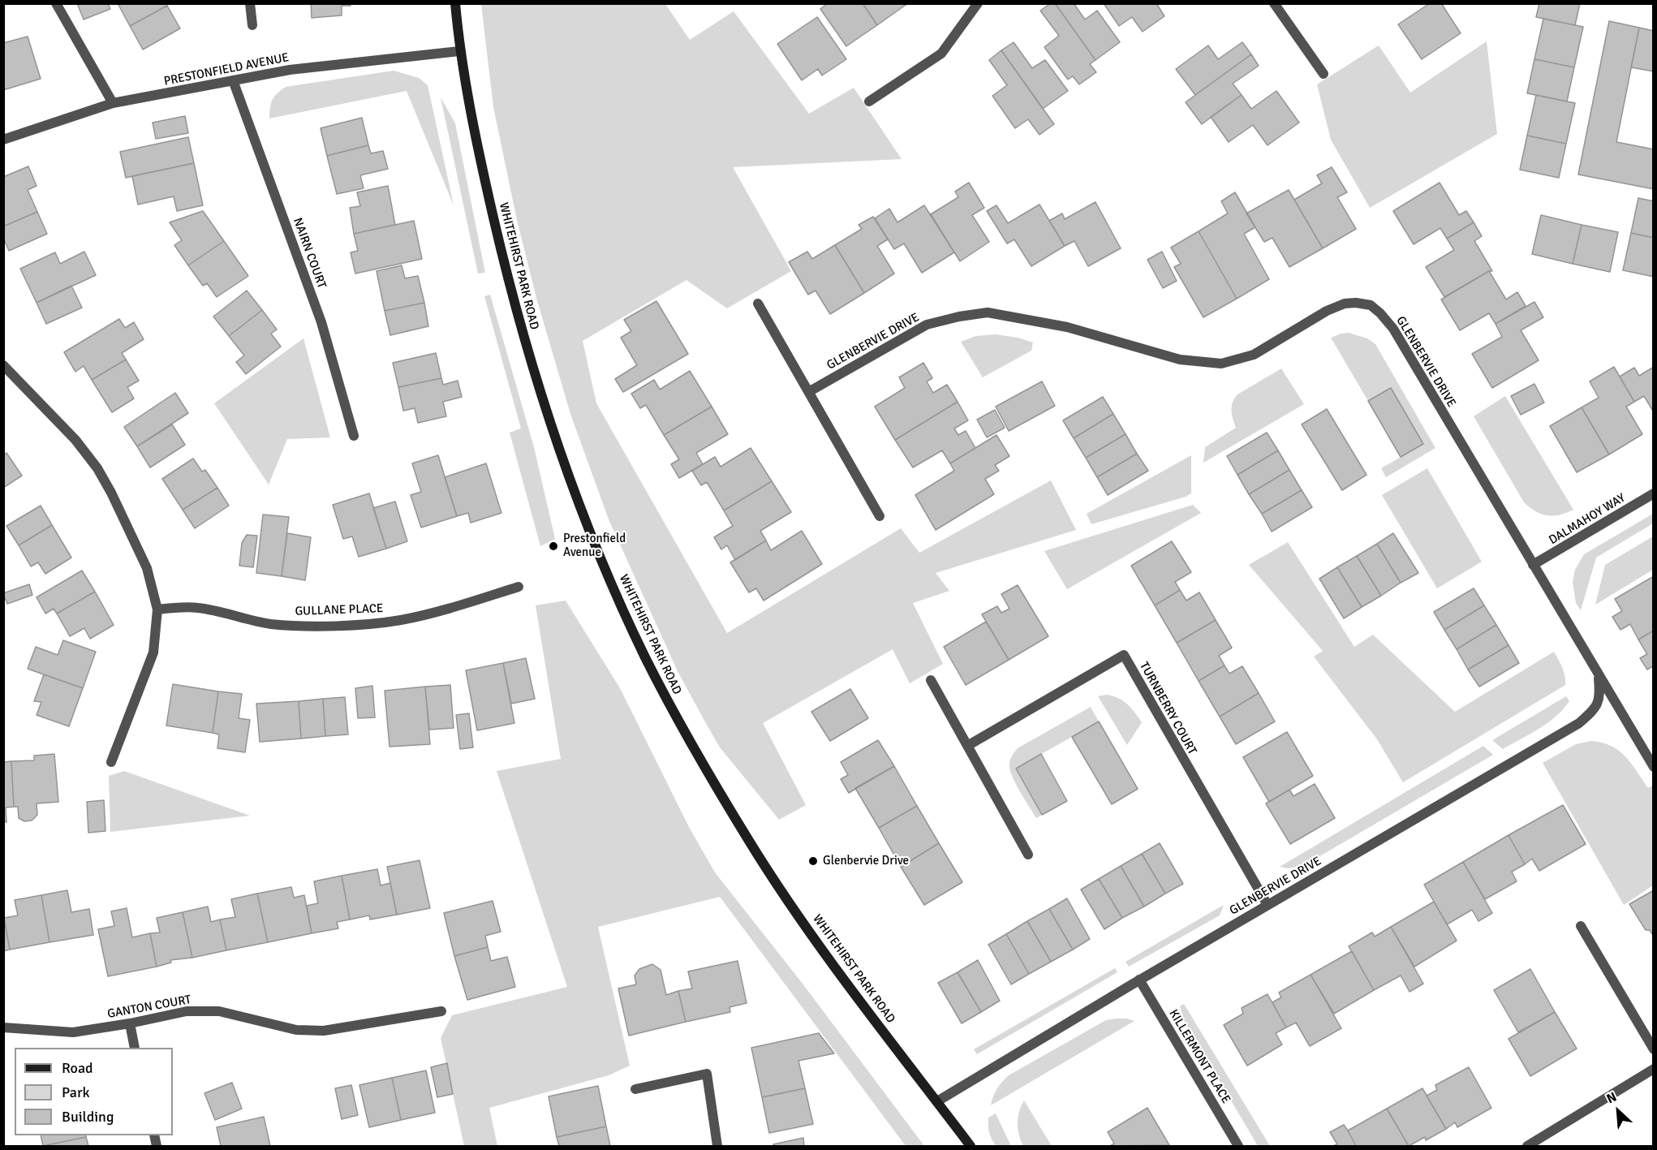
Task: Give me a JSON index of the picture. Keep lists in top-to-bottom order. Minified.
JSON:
{"streets":{"street":["PRESTONFIELD AVENUE","NAIRN COURT","WHITEHIRST PARK ROAD","GLENBERVIE DRIVE","DALMAHOY WAY","GULLANE PLACE","TURNBERRY COURT","GANTON COURT","KILLERMONT PLACE"]},"crossings":[["PRESTONFIELD AVENUE","NAIRN COURT"],["PRESTONFIELD AVENUE","WHITEHIRST PARK ROAD"],["WHITEHIRST PARK ROAD","GLENBERVIE DRIVE"],["GLENBERVIE DRIVE","DALMAHOY WAY"],["GLENBERVIE DRIVE","TURNBERRY COURT"],["GLENBERVIE DRIVE","KILLERMONT PLACE"]],"places":["Prestonfield Avenue","Glenbervie Drive"],"legend":["Road","Park","Building"],"north":"top left"}
